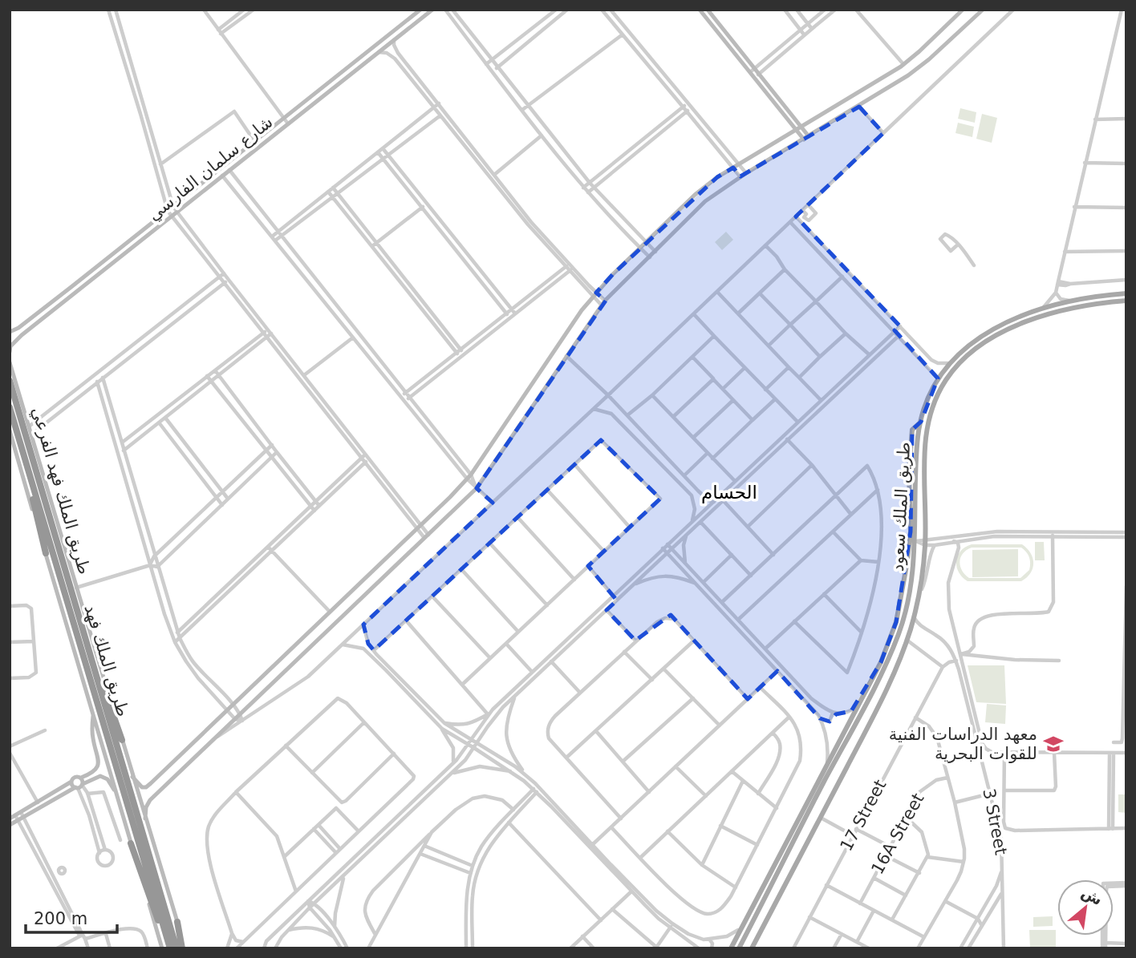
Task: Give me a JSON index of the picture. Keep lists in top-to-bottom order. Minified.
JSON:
{"streets":{"highway":["طريق الملك فهد"],"main road":["شارع سلمان الفارسي","طريق الملك فهد الفرعي","طريق الملك سعود"],"street":["17 Street","3 Street","16A Street"]},"crossings":[["طريق الملك سعود","3 Street"]],"districts":["الحسام"],"places":{"school or university":["معهد الدراسات الفنية للقوات البحرية"]},"scale_bar":"200 m","north":"top right"}
